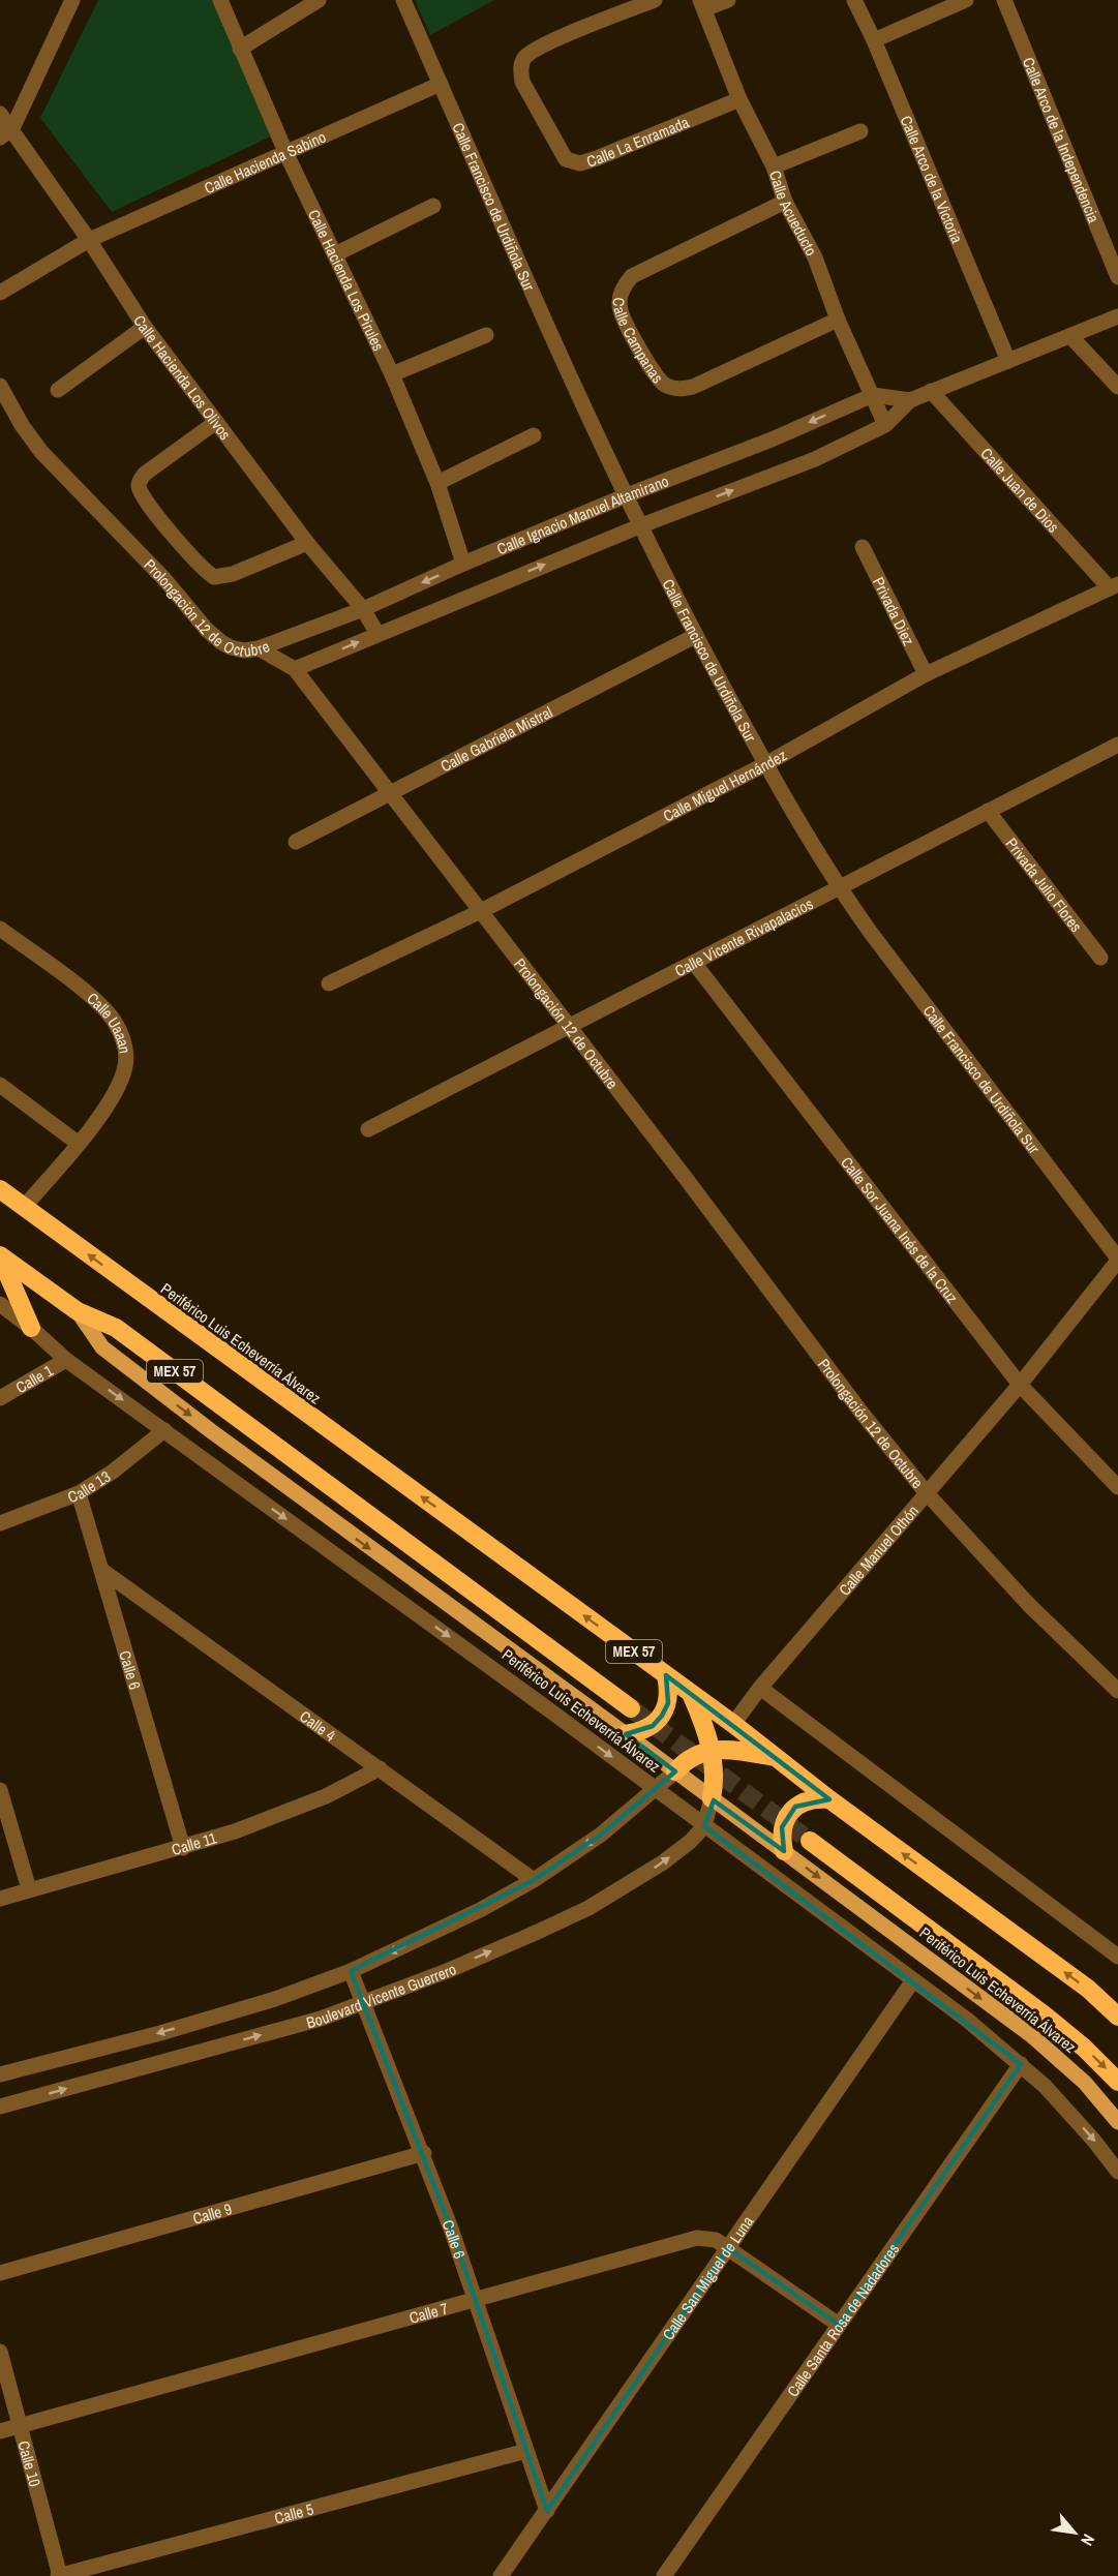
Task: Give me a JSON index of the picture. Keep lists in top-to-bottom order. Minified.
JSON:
{"streets":{"highway":["Periférico Luis Echeverría Álvarez","MEX 57"],"street":["Calle Arco de la Independencia","Calle La Enramada","Calle Hacienda Sabino","Calle Arco de la Victoria","Calle Francisco de Urdiñola Sur","Calle Acueducto","Calle Hacienda Los Pirules","Calle Campanas","Calle Hacienda Los Olivos","Calle Juan de Dios","Calle Ignacio Manuel Altamirano","Prolongación 12 de Octubre","Privada Diez","Calle Gabriela Mistral","Calle Miguel Hernández","Privada Julio Flores","Calle Vicente Rivapalacios","Calle Uaaan","Calle Sor Juana Inés de la Cruz","Calle 1","Calle 13","Calle Manuel Othón","Calle 6","Calle 4","Calle 11","Boulevard Vicente Guerrero","Calle 9","Calle San Miguel de Luna","Calle 7","Calle Santa Rosa de Nadadores","Calle 10","Calle 5"]},"crossings":[["Calle La Enramada","Calle Acueducto"],["Calle Hacienda Sabino","Calle Francisco de Urdiñola Sur"],["Calle Hacienda Sabino","Calle Hacienda Los Pirules"],["Calle Hacienda Sabino","Calle Hacienda Los Olivos"],["Calle Arco de la Victoria","Calle Ignacio Manuel Altamirano"],["Calle Francisco de Urdiñola Sur","Calle Ignacio Manuel Altamirano"],["Calle Francisco de Urdiñola Sur","Calle Gabriela Mistral"],["Calle Francisco de Urdiñola Sur","Calle Miguel Hernández"],["Calle Francisco de Urdiñola Sur","Calle Vicente Rivapalacios"],["Calle Francisco de Urdiñola Sur","Calle Manuel Othón"],["Calle Acueducto","Calle Campanas"],["Calle Acueducto","Calle Ignacio Manuel Altamirano"],["Calle Hacienda Los Pirules","Calle Ignacio Manuel Altamirano"],["Calle Hacienda Los Olivos","Calle Ignacio Manuel Altamirano"],["Calle Juan de Dios","Calle Ignacio Manuel Altamirano"],["Calle Juan de Dios","Calle Miguel Hernández"],["Calle Ignacio Manuel Altamirano","Prolongación 12 de Octubre"],["Prolongación 12 de Octubre","Calle Gabriela Mistral"],["Prolongación 12 de Octubre","Calle Miguel Hernández"],["Prolongación 12 de Octubre","Calle Vicente Rivapalacios"],["Prolongación 12 de Octubre","Calle Manuel Othón"],["Privada Diez","Calle Miguel Hernández"],["Privada Julio Flores","Calle Vicente Rivapalacios"],["Calle Vicente Rivapalacios","Calle Sor Juana Inés de la Cruz"],["Calle Uaaan","Periférico Luis Echeverría Álvarez"],["Calle Sor Juana Inés de la Cruz","Calle Manuel Othón"],["Periférico Luis Echeverría Álvarez","Calle 1"],["Periférico Luis Echeverría Álvarez","Calle 13"],["Periférico Luis Echeverría Álvarez","Calle Manuel Othón"],["Periférico Luis Echeverría Álvarez","Boulevard Vicente Guerrero"],["Periférico Luis Echeverría Álvarez","Calle San Miguel de Luna"],["Periférico Luis Echeverría Álvarez","Calle Santa Rosa de Nadadores"],["Calle 13","Calle 6"],["Calle 6","Calle 4"],["Calle 6","Calle 11"],["Calle 6","Boulevard Vicente Guerrero"],["Calle 6","Calle 9"],["Calle 6","Calle San Miguel de Luna"],["Calle 6","Calle 7"],["Calle 6","Calle 5"],["Calle 4","Calle 11"],["Calle 4","Boulevard Vicente Guerrero"],["Calle San Miguel de Luna","Calle 7"],["Calle 7","Calle Santa Rosa de Nadadores"],["Calle 7","Calle 10"],["Calle 10","Calle 5"]],"north":"bottom right"}
